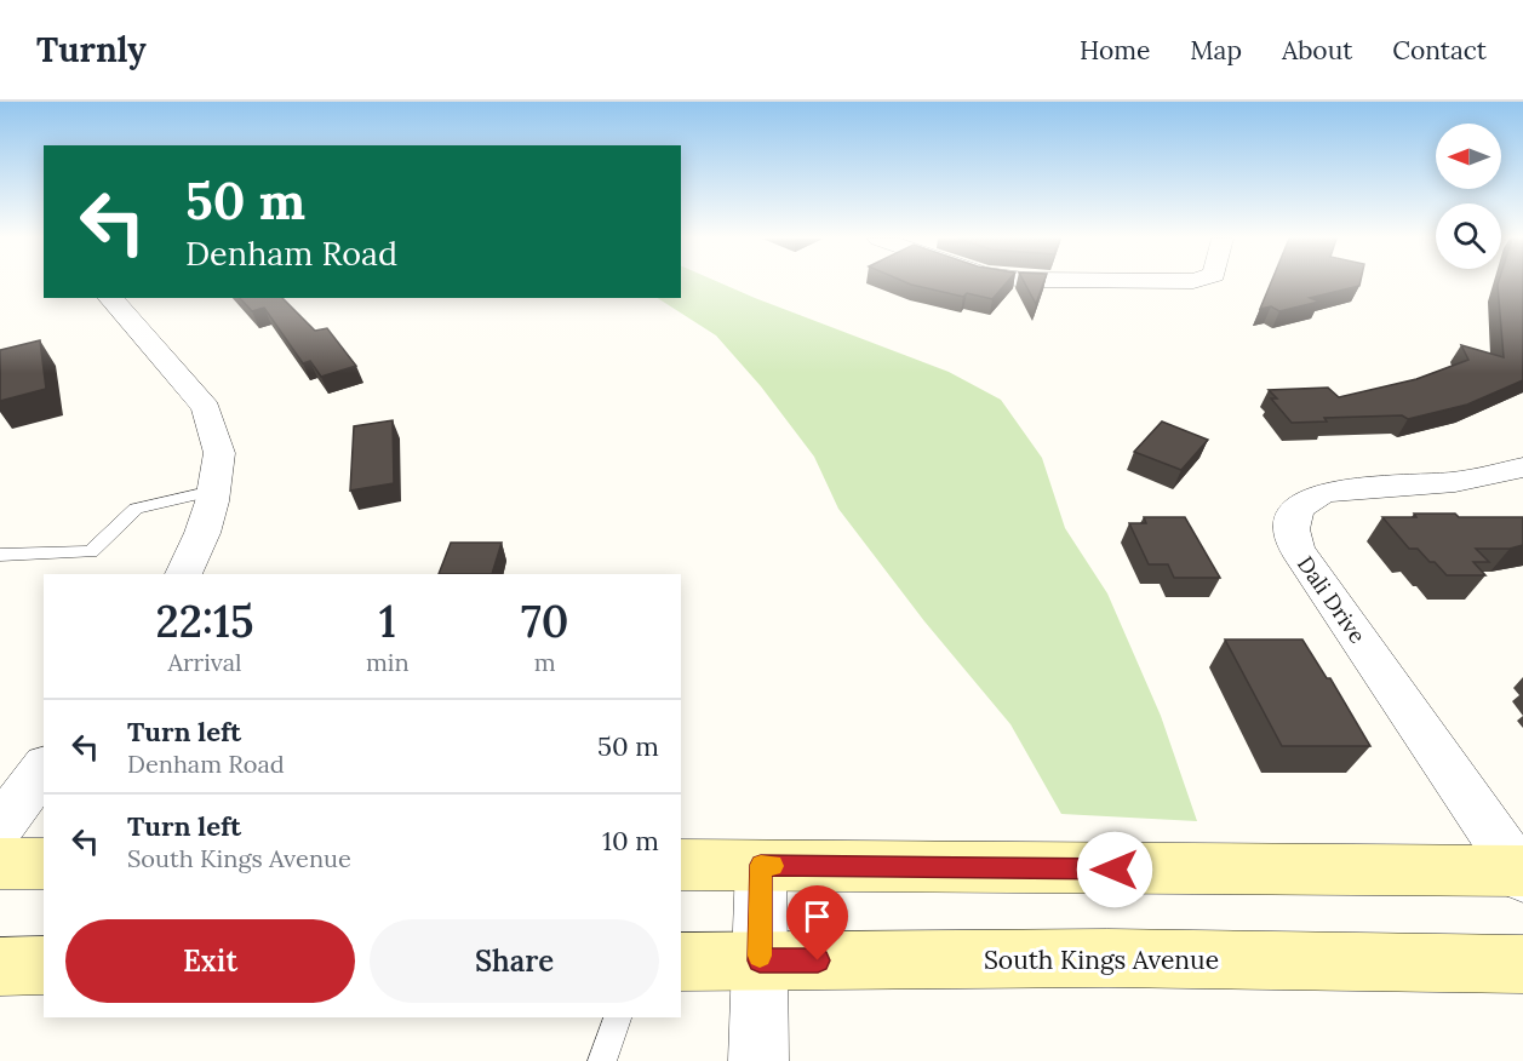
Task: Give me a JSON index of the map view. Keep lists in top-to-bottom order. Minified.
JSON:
{"streets":{"main road":["South Kings Avenue"],"street":["Dali Drive"]},"north":"left","page":{"header":"Turnly","nav":["Home","Map","About","Contact"],"turn":["50 m","Denham Road"],"eta":["22:15","Arrival","1","min","70","m"],"list":[{"name":"Turn left","note":"Denham Road","value":"50 m"},{"name":"Turn left","note":"South Kings Avenue","value":"10 m"}],"buttons":["Exit","Share"]}}
